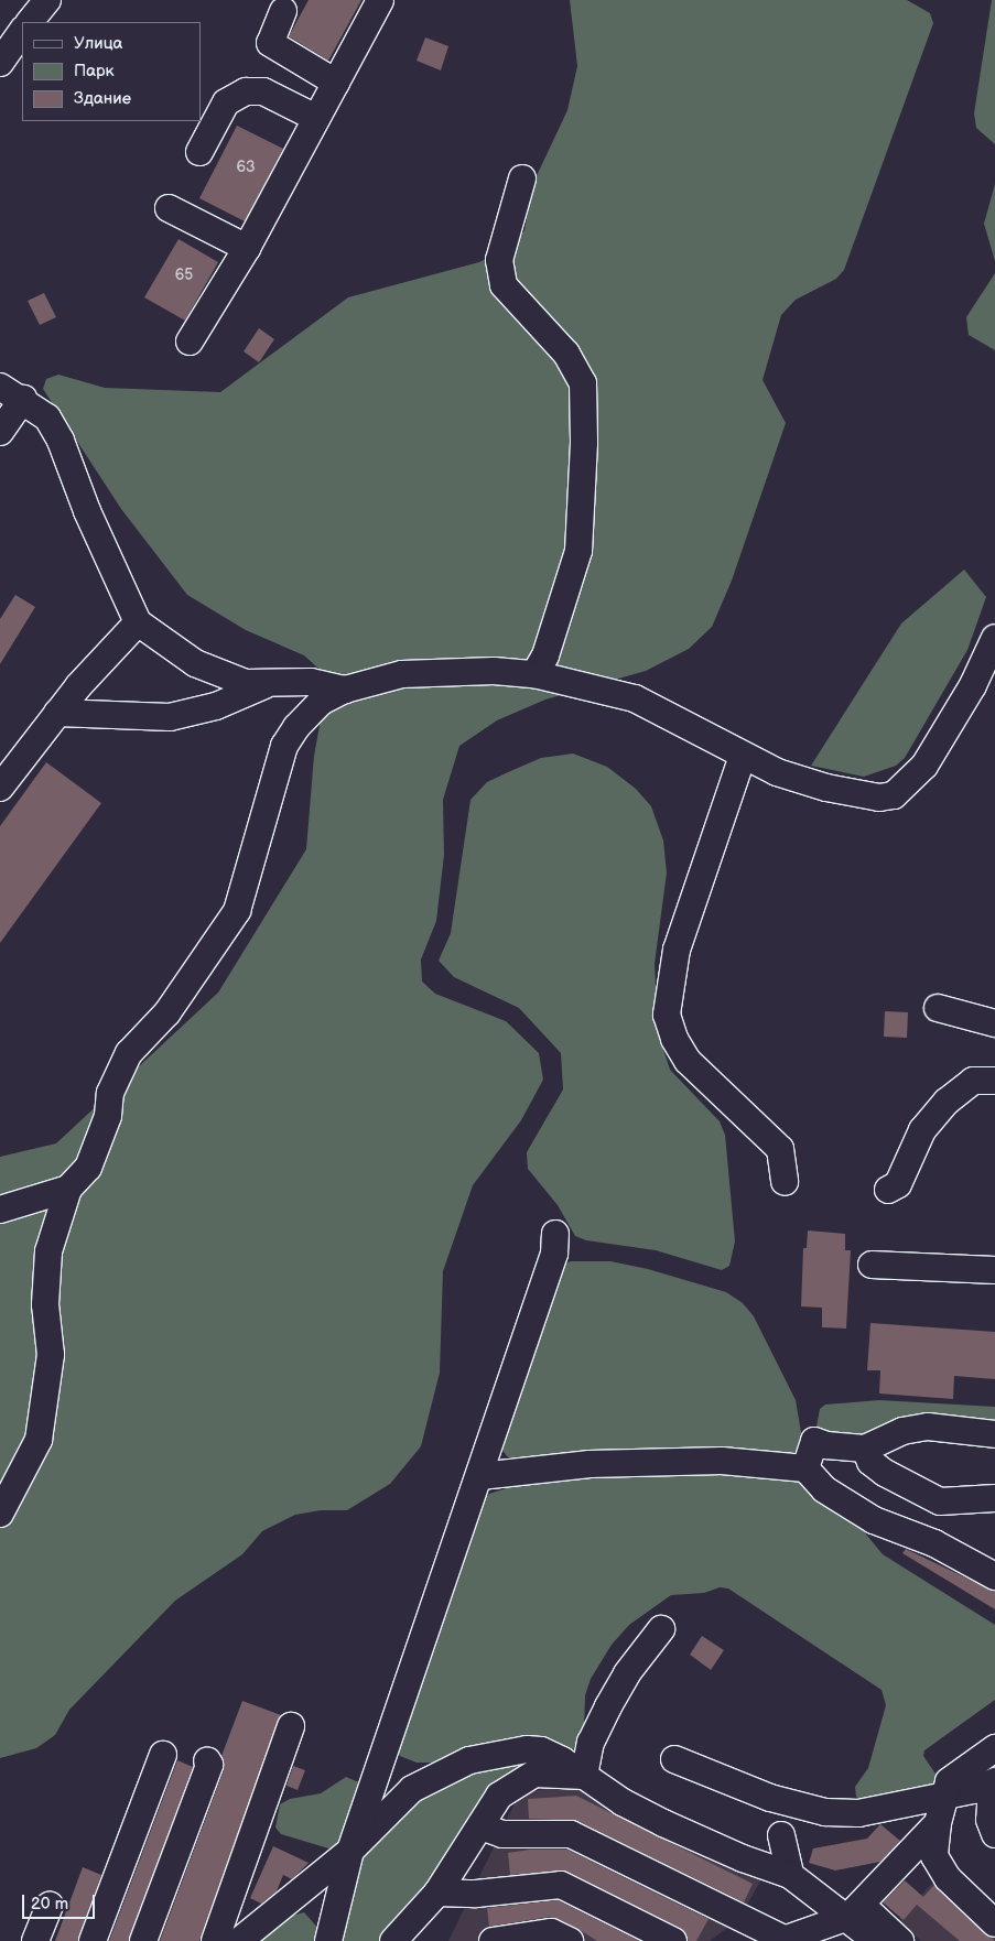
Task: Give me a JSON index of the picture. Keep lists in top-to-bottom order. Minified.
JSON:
{"house_numbers":["63","65"],"legend":["Улица","Парк","Здание"],"scale_bar":"20 m"}
